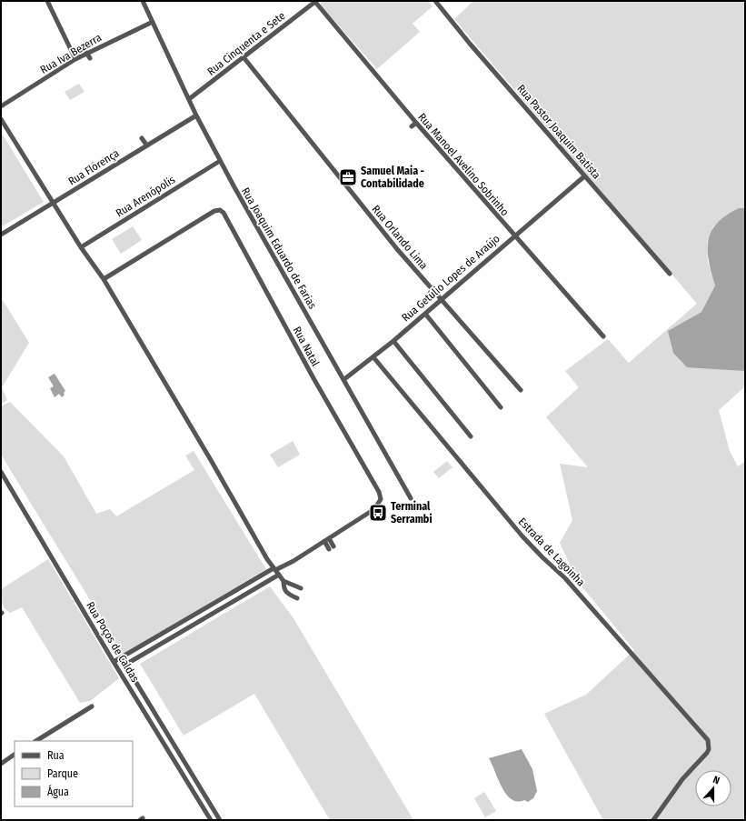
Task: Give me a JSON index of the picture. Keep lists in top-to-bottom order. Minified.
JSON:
{"streets":{"street":["Rua Cinquenta e Sete","Rua Iva Bezerra","Rua Pastor Joaquim Batista","Rua Manoel Avelino Sobrinho","Rua Florença","Rua Arenópolis","Rua Orlando Lima","Rua Joaquim Eduardo de Farias","Rua Getúlio Lopes de Araújo","Rua Natal","Estrada de Lagoinha","Rua Poços de Caldas"]},"crossings":[["Rua Cinquenta e Sete","Rua Manoel Avelino Sobrinho"],["Rua Cinquenta e Sete","Rua Orlando Lima"],["Rua Cinquenta e Sete","Rua Joaquim Eduardo de Farias"],["Rua Iva Bezerra","Rua Joaquim Eduardo de Farias"],["Rua Pastor Joaquim Batista","Rua Getúlio Lopes de Araújo"],["Rua Manoel Avelino Sobrinho","Rua Getúlio Lopes de Araújo"],["Rua Florença","Rua Joaquim Eduardo de Farias"],["Rua Arenópolis","Rua Joaquim Eduardo de Farias"],["Rua Orlando Lima","Rua Getúlio Lopes de Araújo"],["Rua Joaquim Eduardo de Farias","Rua Getúlio Lopes de Araújo"],["Rua Getúlio Lopes de Araújo","Estrada de Lagoinha"]],"places":{"office":["Samuel Maia - Contabilidade"],"bus stop":["Terminal Serrambi"]},"legend":["Rua","Parque","Água"],"north":"top"}
